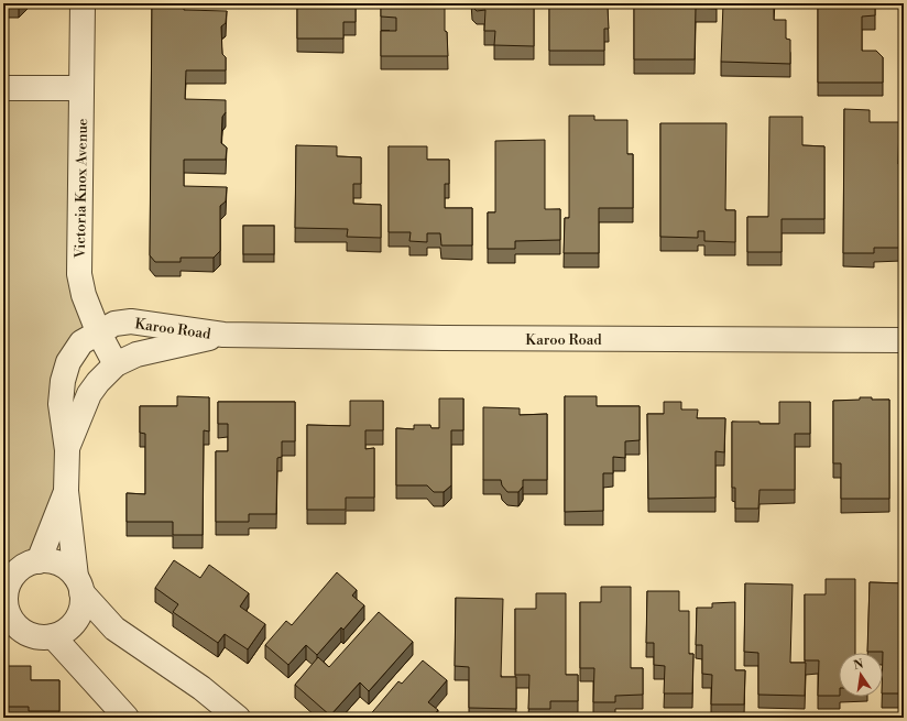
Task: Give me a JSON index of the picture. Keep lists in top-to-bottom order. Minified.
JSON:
{"streets":{"street":["Victoria Knox Avenue","Karoo Road"]},"crossings":[["Victoria Knox Avenue","Karoo Road"]],"north":"top"}
